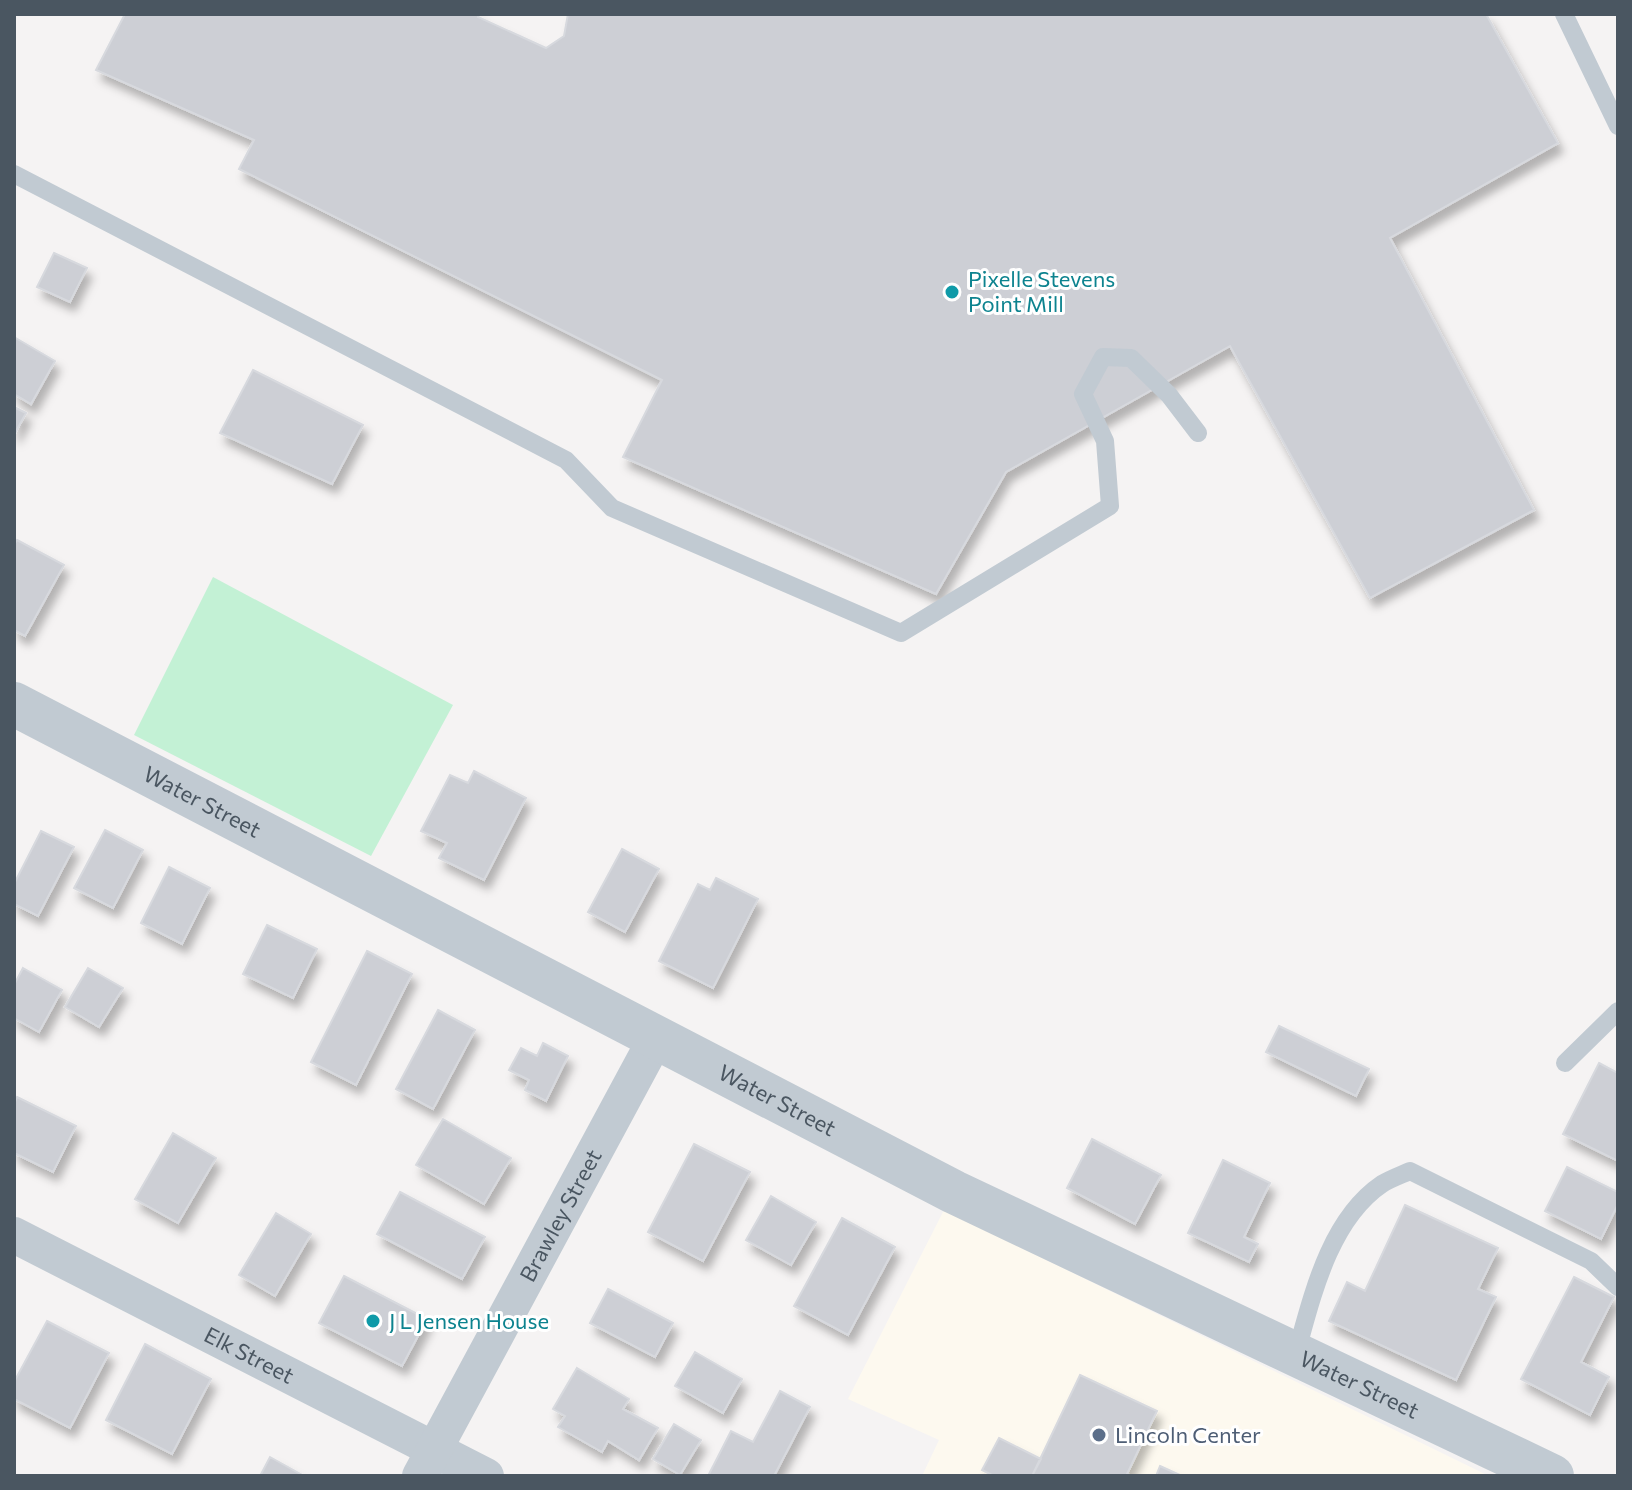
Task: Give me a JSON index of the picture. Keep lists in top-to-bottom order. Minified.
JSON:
{"streets":{"street":["Water Street","Brawley Street","Elk Street"]},"crossings":[["Water Street","Brawley Street"],["Brawley Street","Elk Street"]],"places":["Pixelle Stevens Point Mill","J L Jensen House","Lincoln Center"]}
